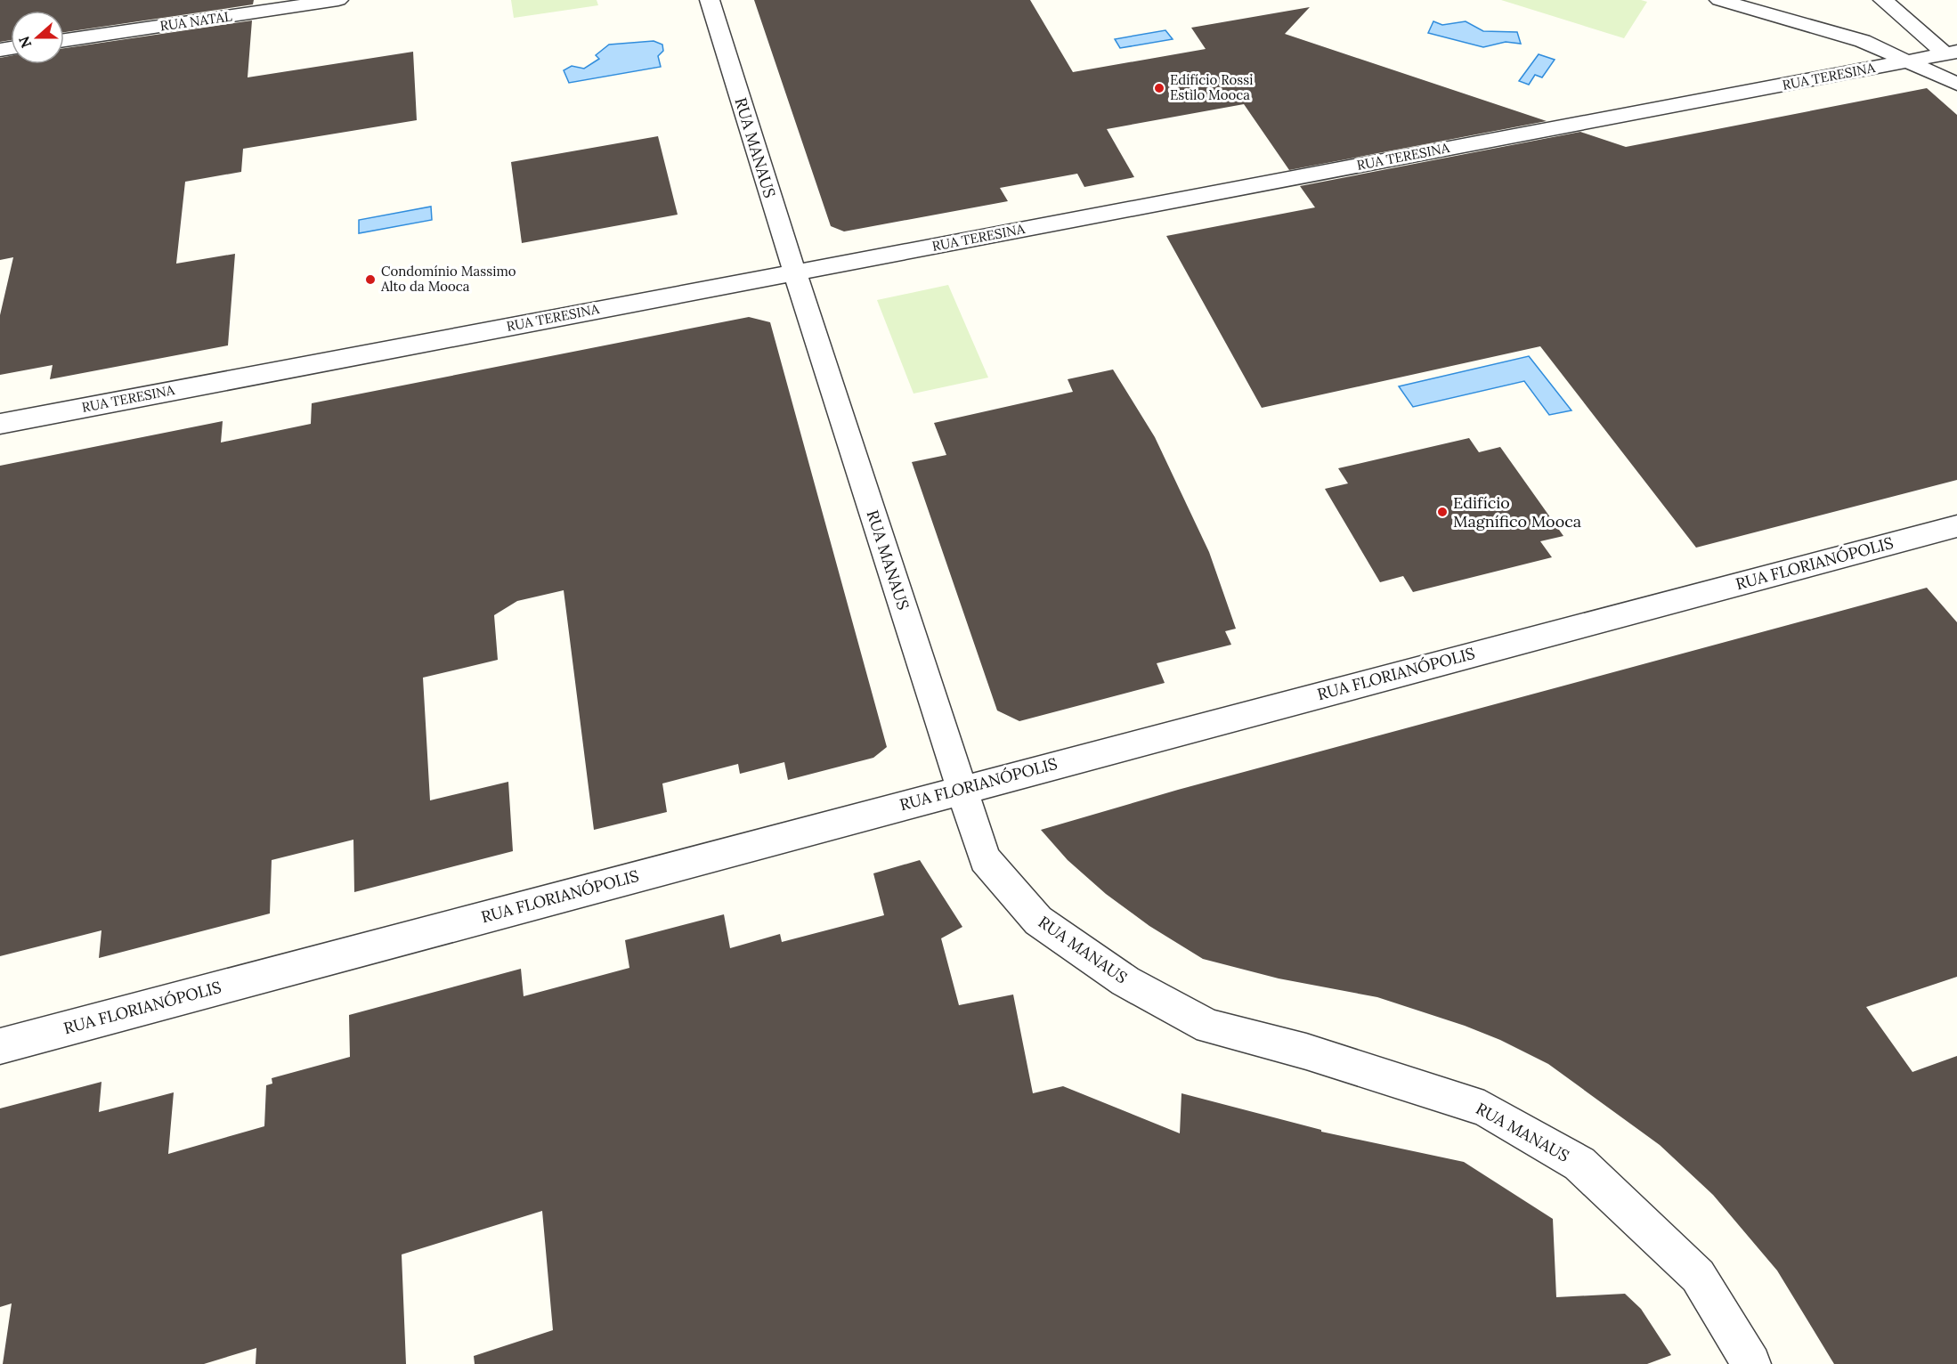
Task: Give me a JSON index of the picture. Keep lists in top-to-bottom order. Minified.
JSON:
{"streets":{"street":["RUA NATAL","RUA TERESINA","RUA MANAUS","RUA FLORIANÓPOLIS"]},"crossings":[["RUA TERESINA","RUA MANAUS"],["RUA MANAUS","RUA FLORIANÓPOLIS"]],"places":["Edifício Rossi Estilo Mooca","Condomínio Massimo Alto da Mooca","Edifício Magnífico Mooca"],"north":"left"}
